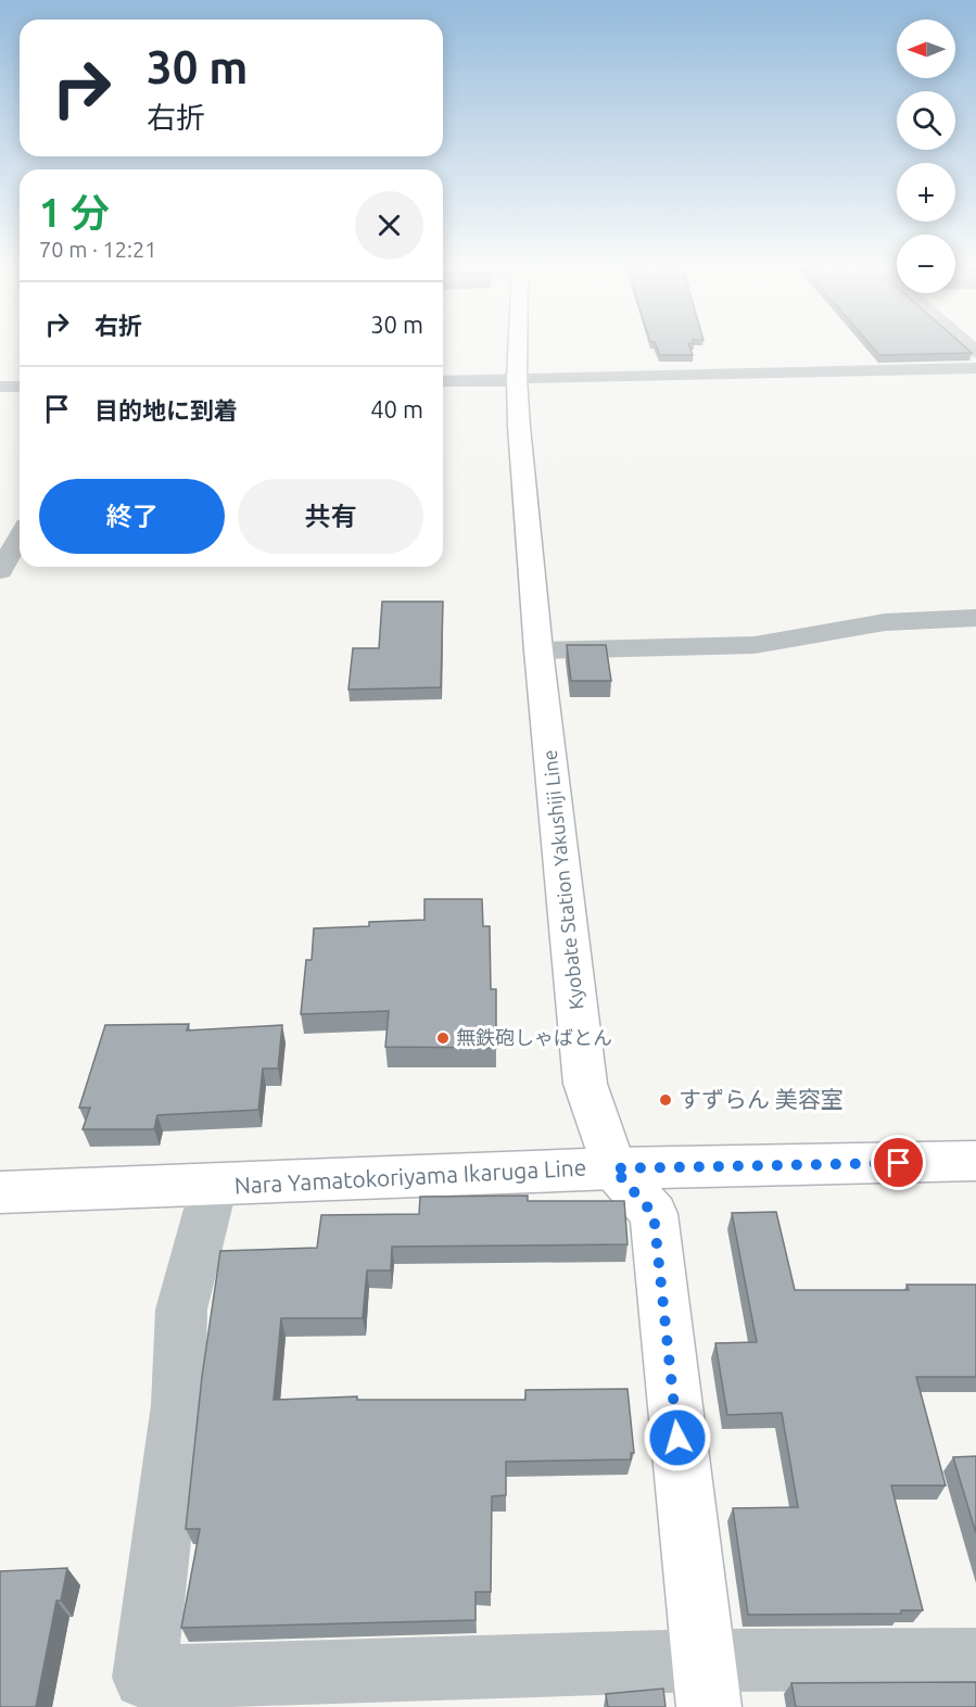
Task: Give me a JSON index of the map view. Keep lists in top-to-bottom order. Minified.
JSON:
{"streets":{"main road":["Kyobate Station Yakushiji Line","Nara Yamatokoriyama Ikaruga Line"]},"crossings":[["Kyobate Station Yakushiji Line","Nara Yamatokoriyama Ikaruga Line"]],"places":["無鉄砲しゃばとん","すずらん 美容室"],"north":"left","page":{"map_buttons":["+","−"],"turn":["30 m","右折"],"heading":["1 分","70 m · 12:21"],"list":[{"name":"右折","value":"30 m"},{"name":"目的地に到着","value":"40 m"}],"buttons":["終了","共有"]}}
